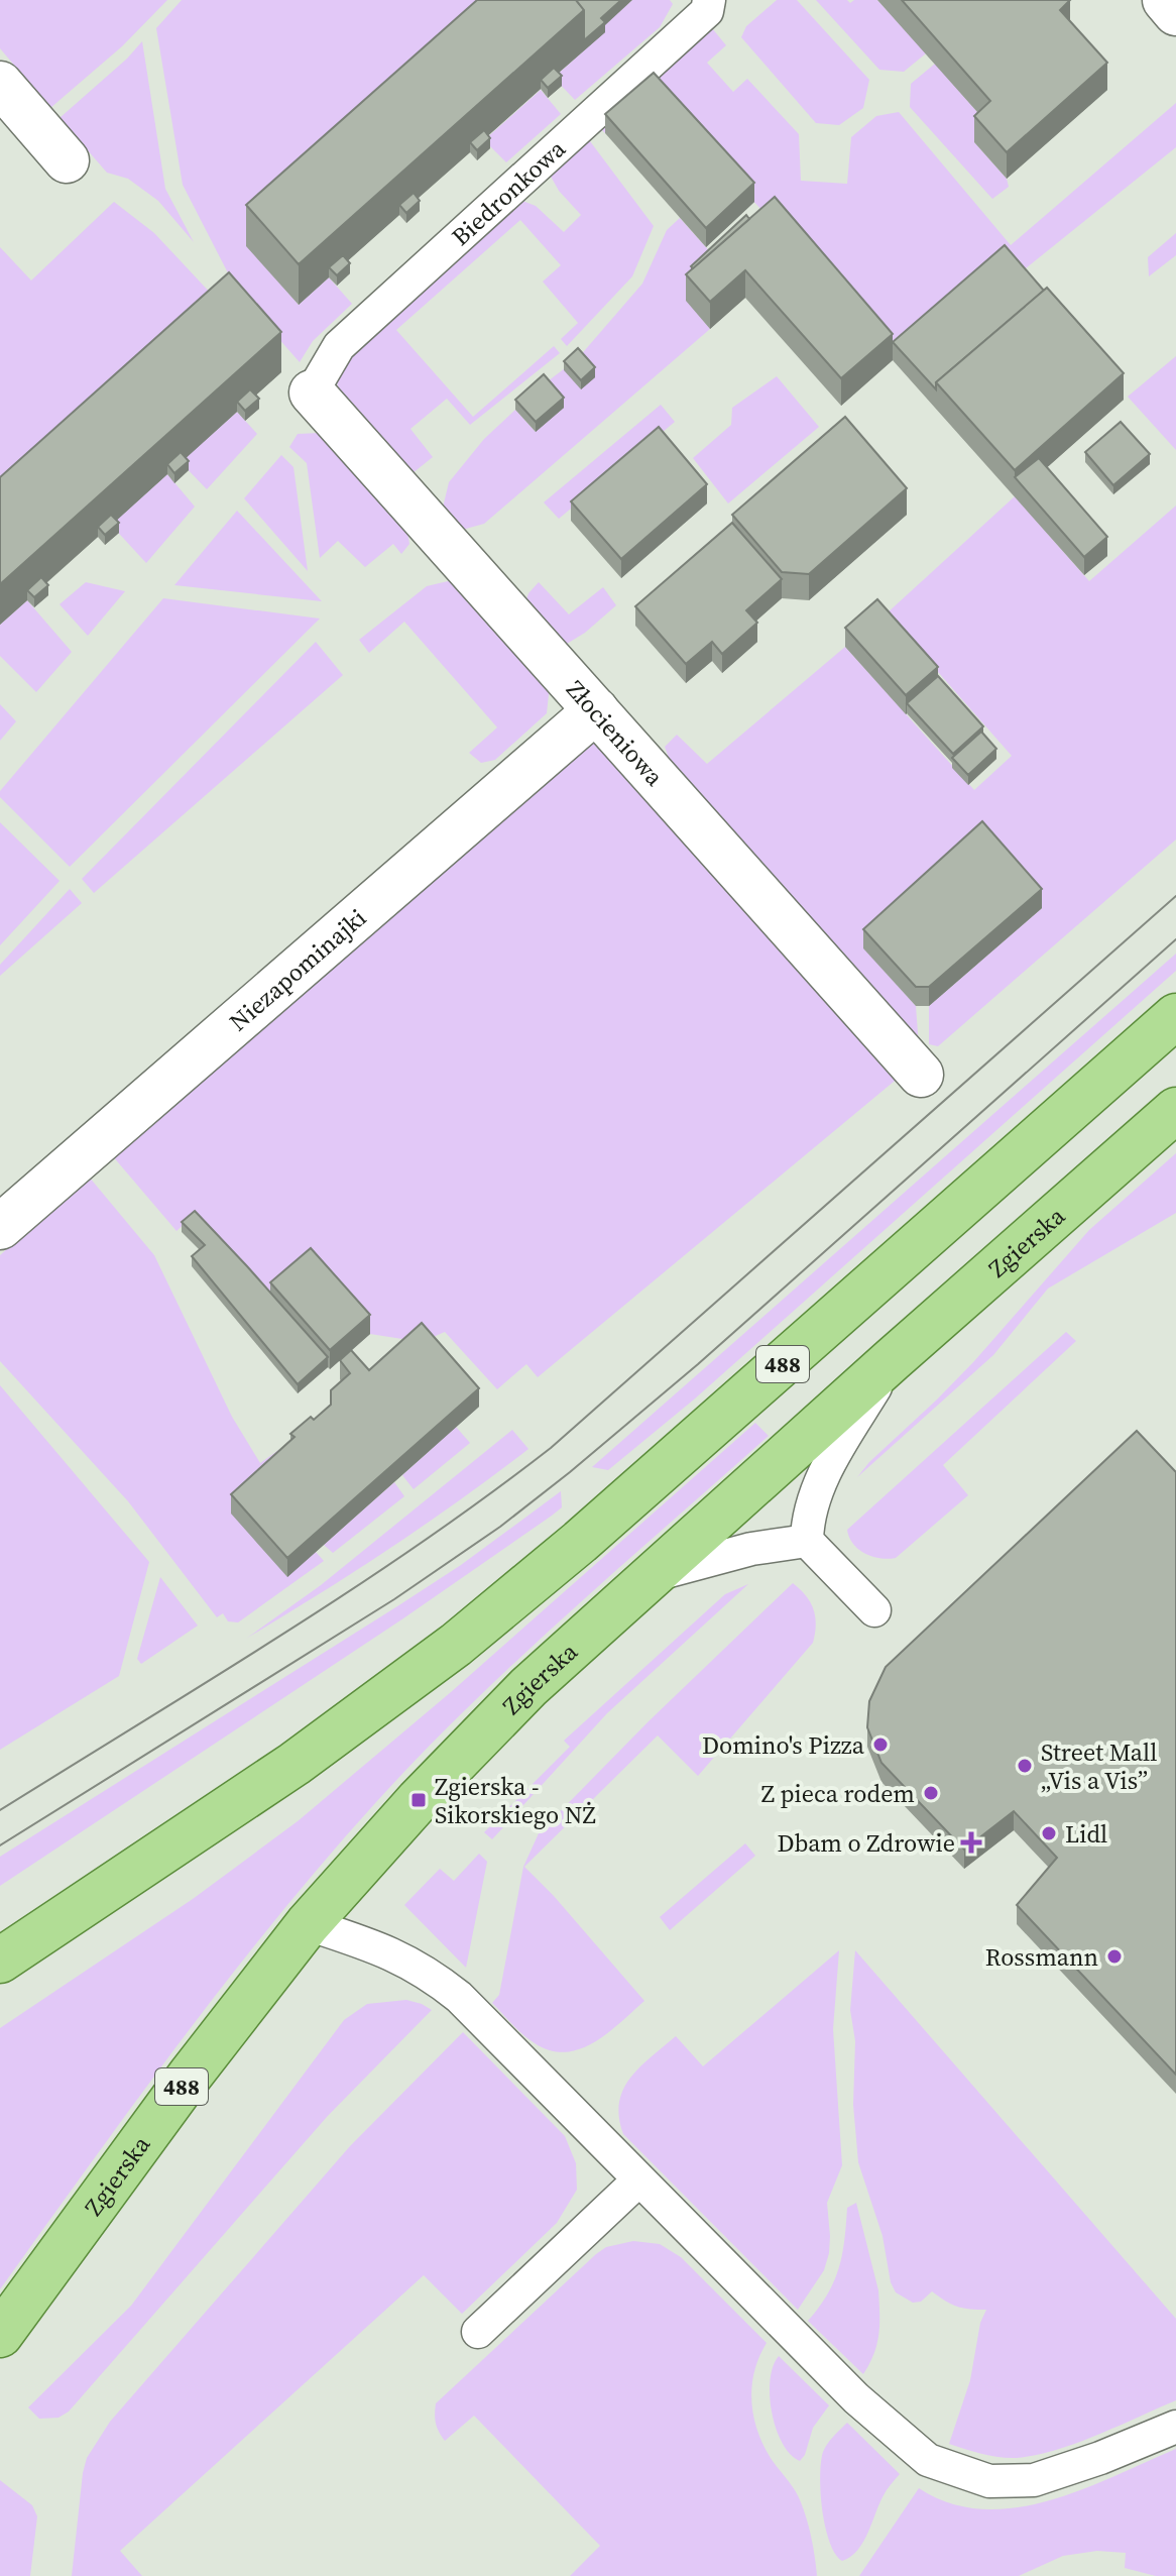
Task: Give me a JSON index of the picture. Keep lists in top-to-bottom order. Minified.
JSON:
{"streets":{"main road":["Zgierska","488"],"street":["Złocieniowa","Niezapominajki"],"lane":["Biedronkowa"]},"crossings":[["Biedronkowa","Złocieniowa"],["Złocieniowa","Niezapominajki"]],"places":{"other":["Domino's Pizza","Street Mall „Vis a Vis”","Z pieca rodem","Lidl","Rossmann"],"transit":["Zgierska - Sikorskiego NŻ"],"health":["Dbam o Zdrowie"]}}
